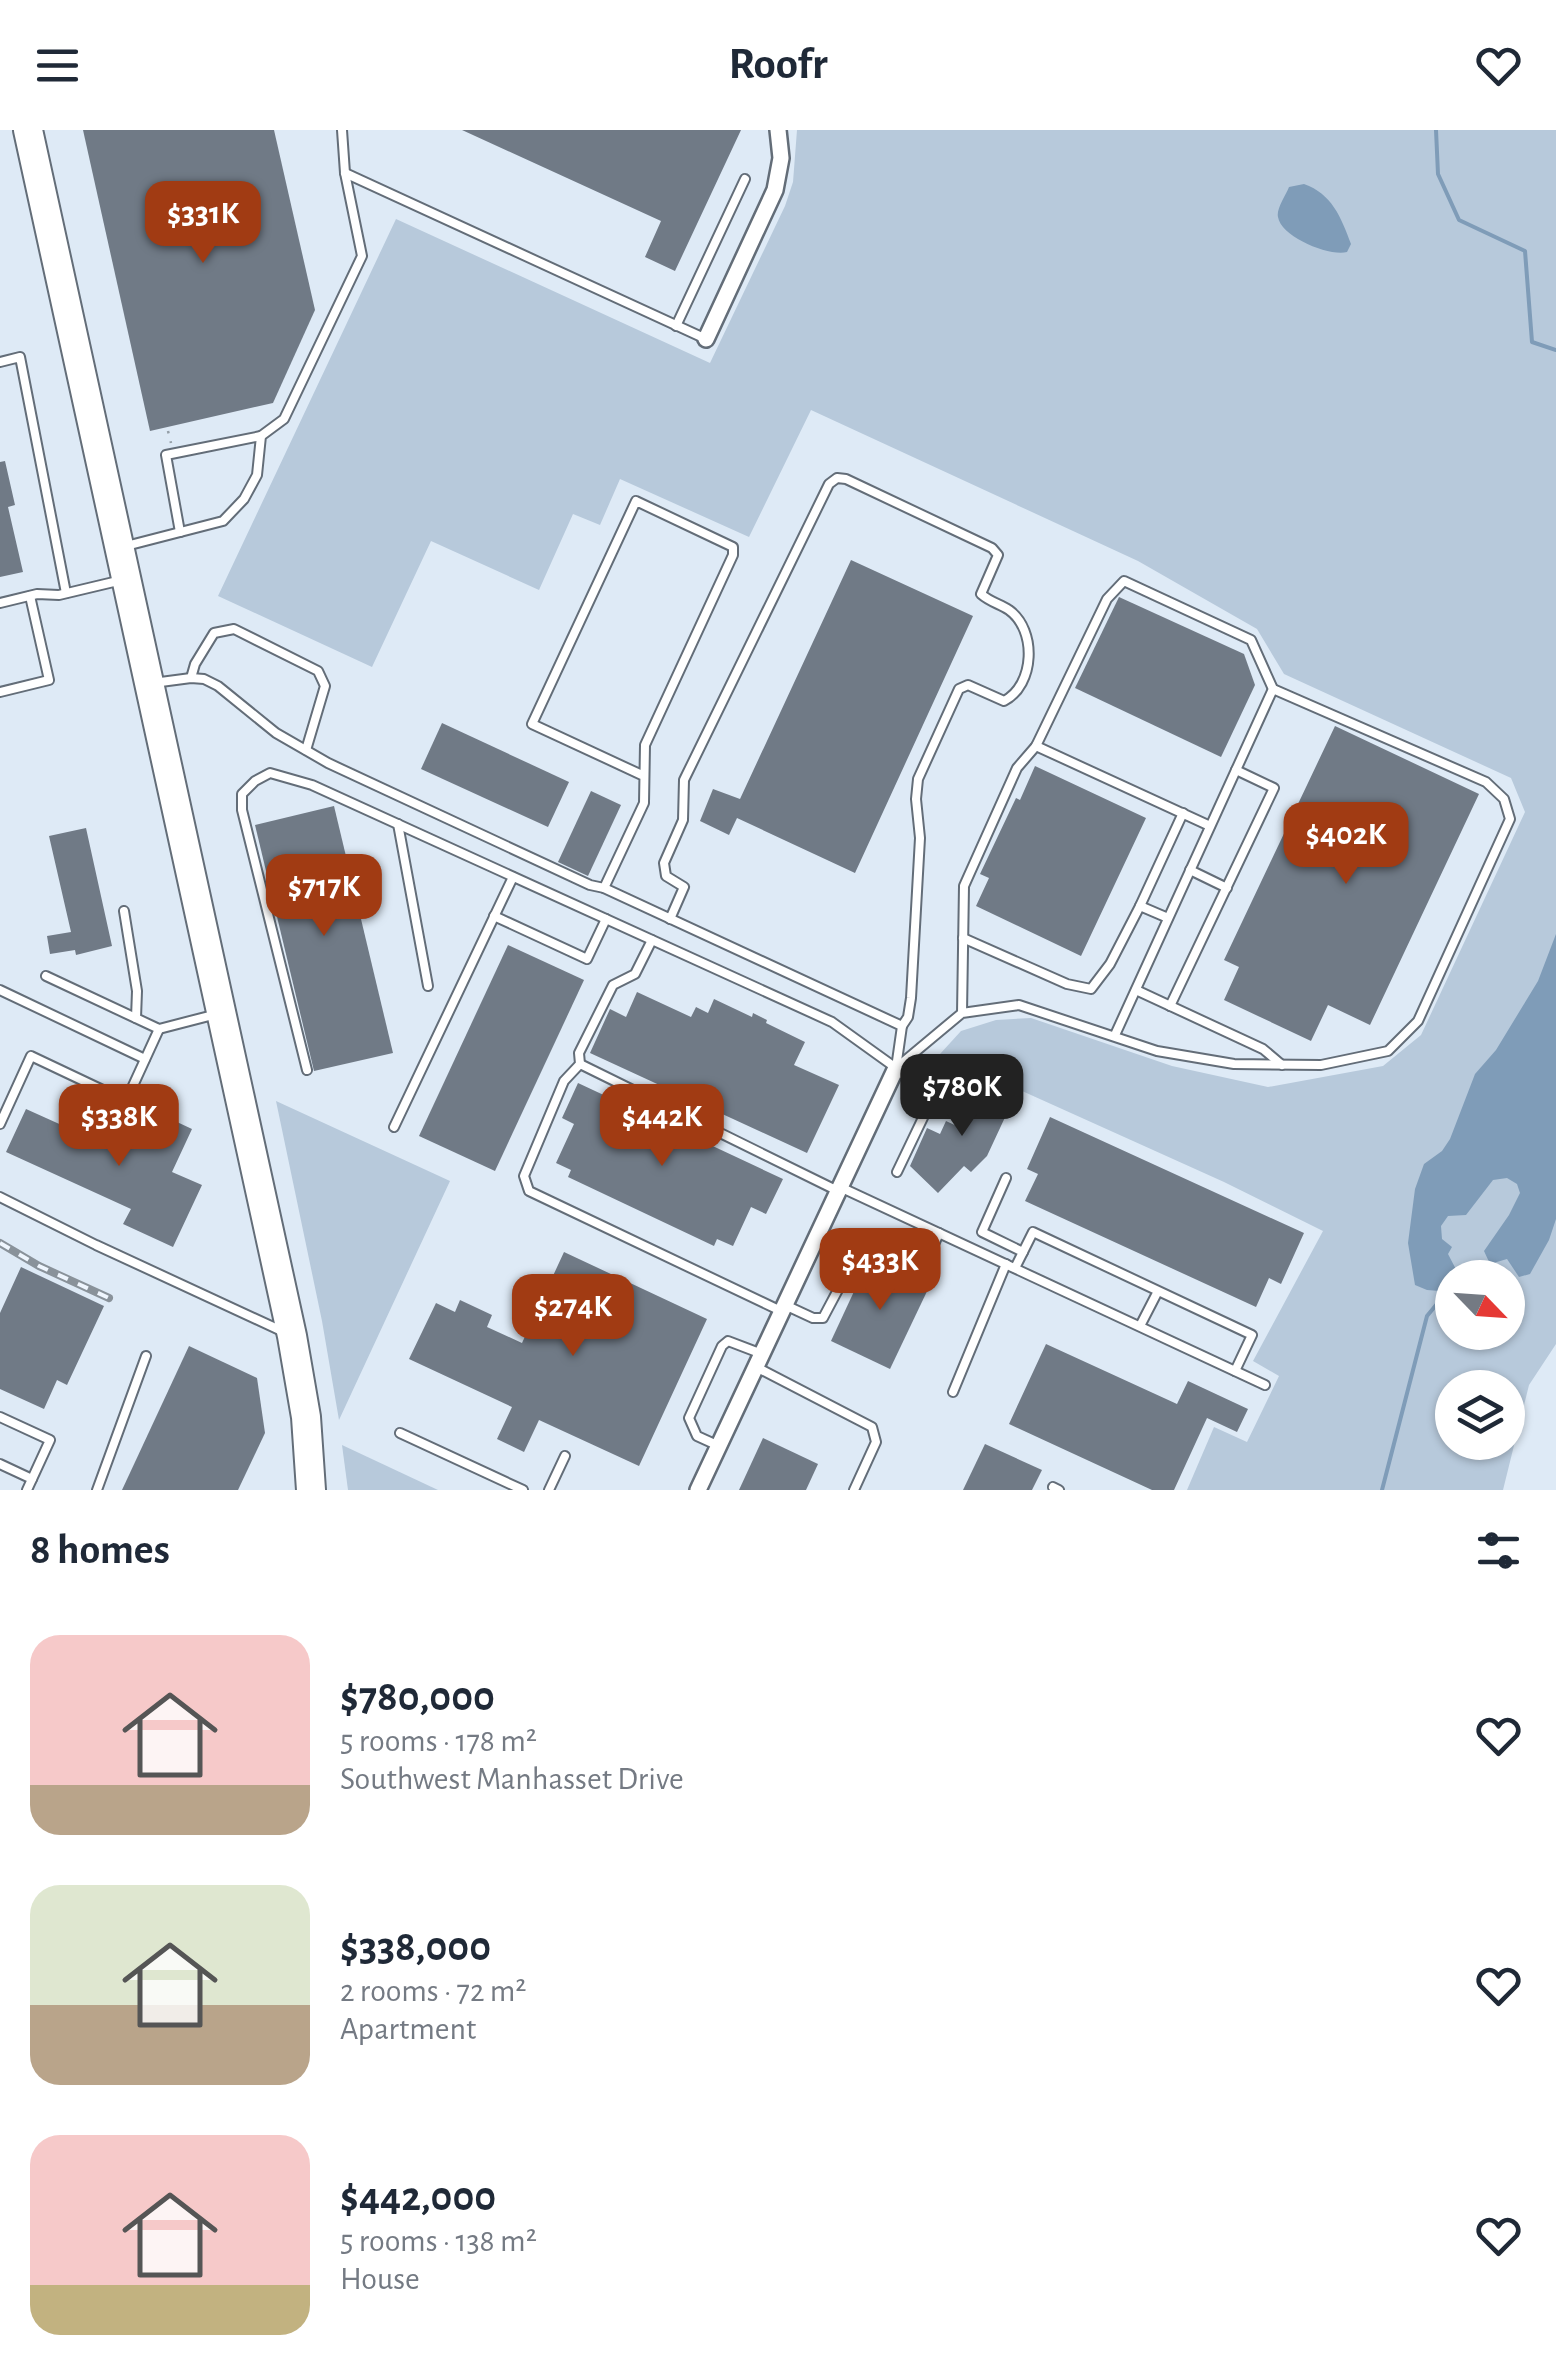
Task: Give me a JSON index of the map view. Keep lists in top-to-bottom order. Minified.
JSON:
{"north":"bottom right","page":{"header":"Roofr","price":["$331K","$402K","$717K","$780K","$338K","$442K","$433K","$274K"],"heading":"8 homes","list":[{"name":"$780,000","note":"5 rooms · 178 m² · Southwest Manhasset Drive"},{"name":"$338,000","note":"2 rooms · 72 m² · Apartment"},{"name":"$442,000","note":"5 rooms · 138 m² · House"}]}}
